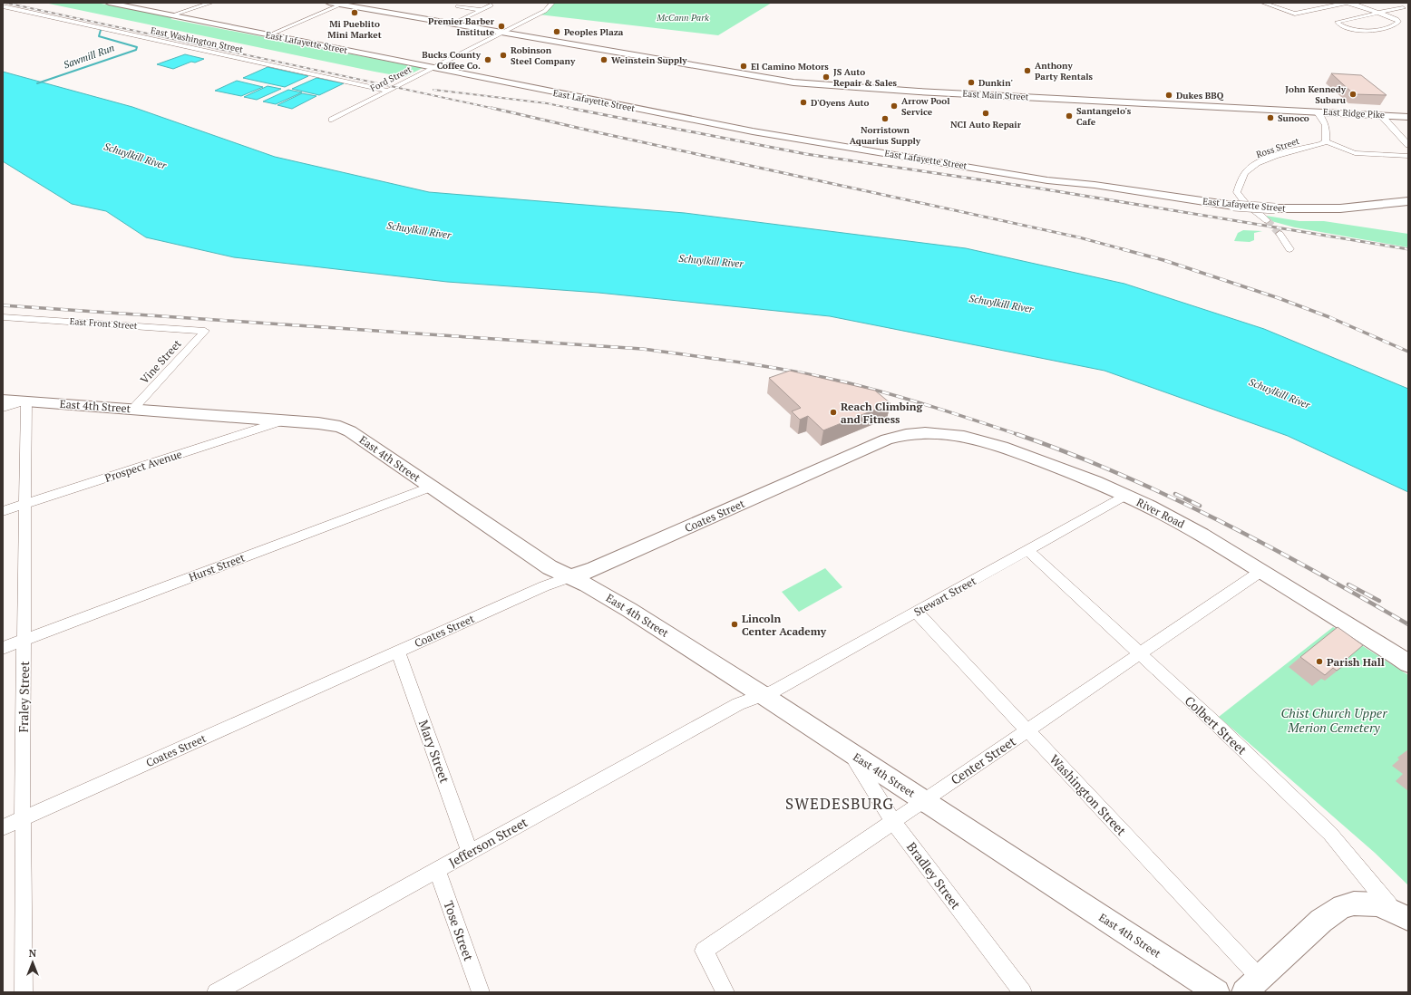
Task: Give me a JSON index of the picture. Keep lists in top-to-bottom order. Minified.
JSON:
{"streets":{"main road":["East Main Street","East Ridge Pike"],"street":["East Washington Street","East Lafayette Street","Ford Street","Ross Street","East Front Street","Vine Street","East 4th Street","Prospect Avenue","River Road","Coates Street","Hurst Street","Stewart Street","Fraley Street","Colbert Street","Mary Street","Center Street","Washington Street","Jefferson Street","Bradley Street","Tose Street"]},"crossings":[["East Washington Street","Ford Street"],["East Lafayette Street","Ford Street"],["Ford Street","East Main Street"],["East Main Street","East Ridge Pike"],["East Front Street","Vine Street"],["Vine Street","East 4th Street"],["East 4th Street","Prospect Avenue"],["East 4th Street","Coates Street"],["East 4th Street","Hurst Street"],["East 4th Street","Stewart Street"],["East 4th Street","Fraley Street"],["East 4th Street","Center Street"],["East 4th Street","Jefferson Street"],["East 4th Street","Bradley Street"],["Prospect Avenue","Fraley Street"],["River Road","Coates Street"],["River Road","Stewart Street"],["River Road","Center Street"],["Coates Street","Fraley Street"],["Coates Street","Mary Street"],["Hurst Street","Fraley Street"],["Stewart Street","Colbert Street"],["Stewart Street","Washington Street"],["Stewart Street","Jefferson Street"],["Colbert Street","Center Street"],["Mary Street","Jefferson Street"],["Center Street","Washington Street"],["Center Street","Bradley Street"],["Jefferson Street","Tose Street"]],"districts":["SWEDESBURG"],"water":["Sawmill Run","Schuylkill River"],"parks":["McCann Park","Chist Church Upper Merion Cemetery"],"places":["Mi Pueblito Mini Market","Premier Barber Institute","Peoples Plaza","Robinson Steel Company","Bucks County Coffee Co.","Weinstein Supply","El Camino Motors","Anthony Party Rentals","JS Auto Repair & Sales","Dunkin'","John Kennedy Subaru","Dukes BBQ","D'Oyens Auto","Arrow Pool Service","NCI Auto Repair","Santangelo's Cafe","Sunoco","Norristown Aquarius Supply","Reach Climbing and Fitness","Lincoln Center Academy","Parish Hall"],"north":"top"}
